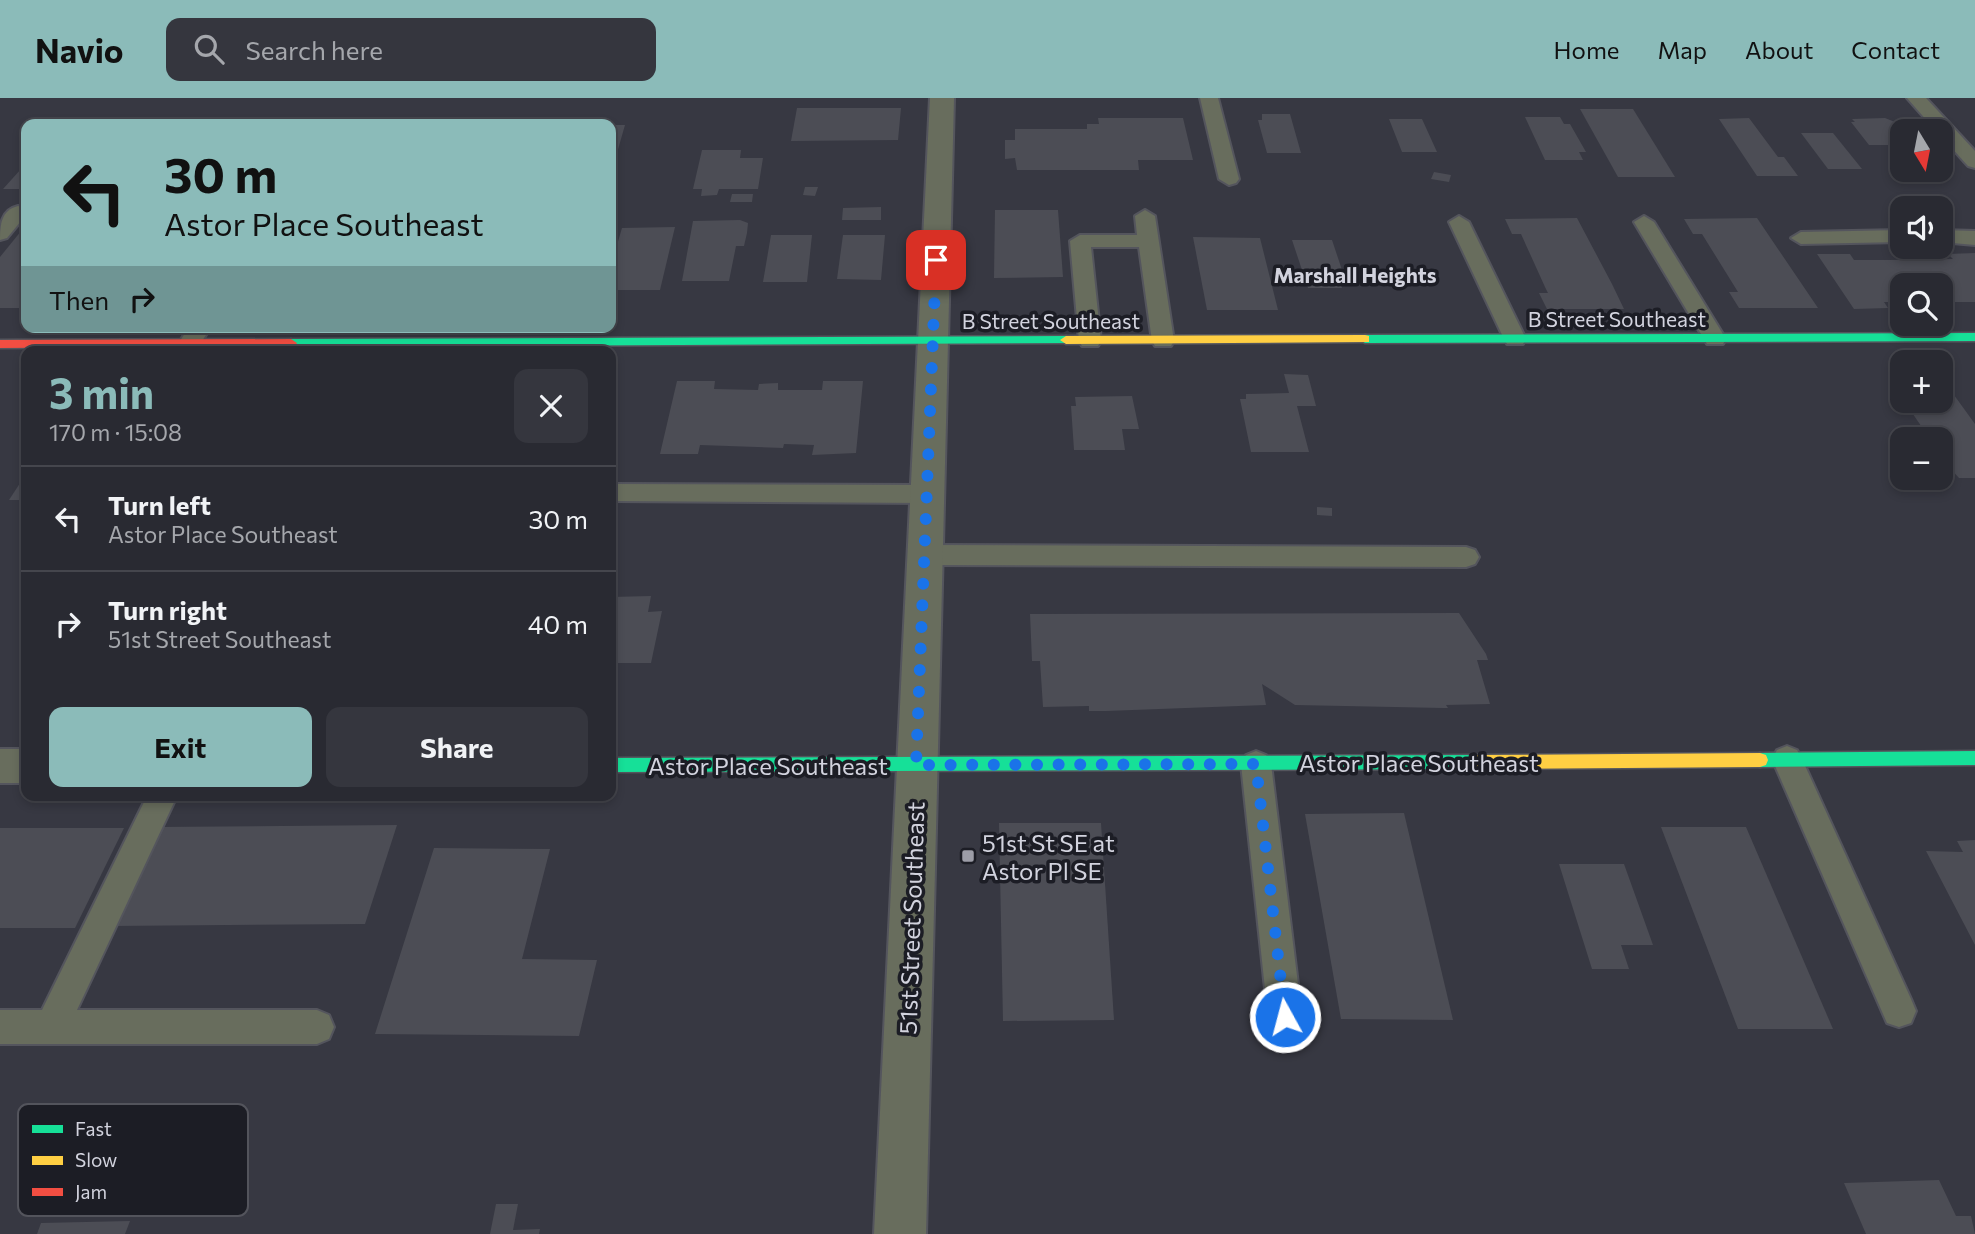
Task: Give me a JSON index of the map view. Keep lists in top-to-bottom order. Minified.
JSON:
{"streets":{"street":["B Street Southeast","Astor Place Southeast","51st Street Southeast"]},"crossings":[["B Street Southeast","51st Street Southeast"],["Astor Place Southeast","51st Street Southeast"]],"districts":["Marshall Heights"],"places":{"transit":["51st St SE at Astor Pl SE"]},"legend":["Fast","Slow","Jam"],"north":"bottom","page":{"header":"Navio","search":"Search here","nav":["Home","Map","About","Contact"],"map_buttons":["+","−"],"turn":["30 m","Astor Place Southeast"],"then":"Then","heading":["3 min","170 m · 15:08"],"list":[{"name":"Turn left","note":"Astor Place Southeast","value":"30 m"},{"name":"Turn right","note":"51st Street Southeast","value":"40 m"}],"buttons":["Exit","Share"]}}
